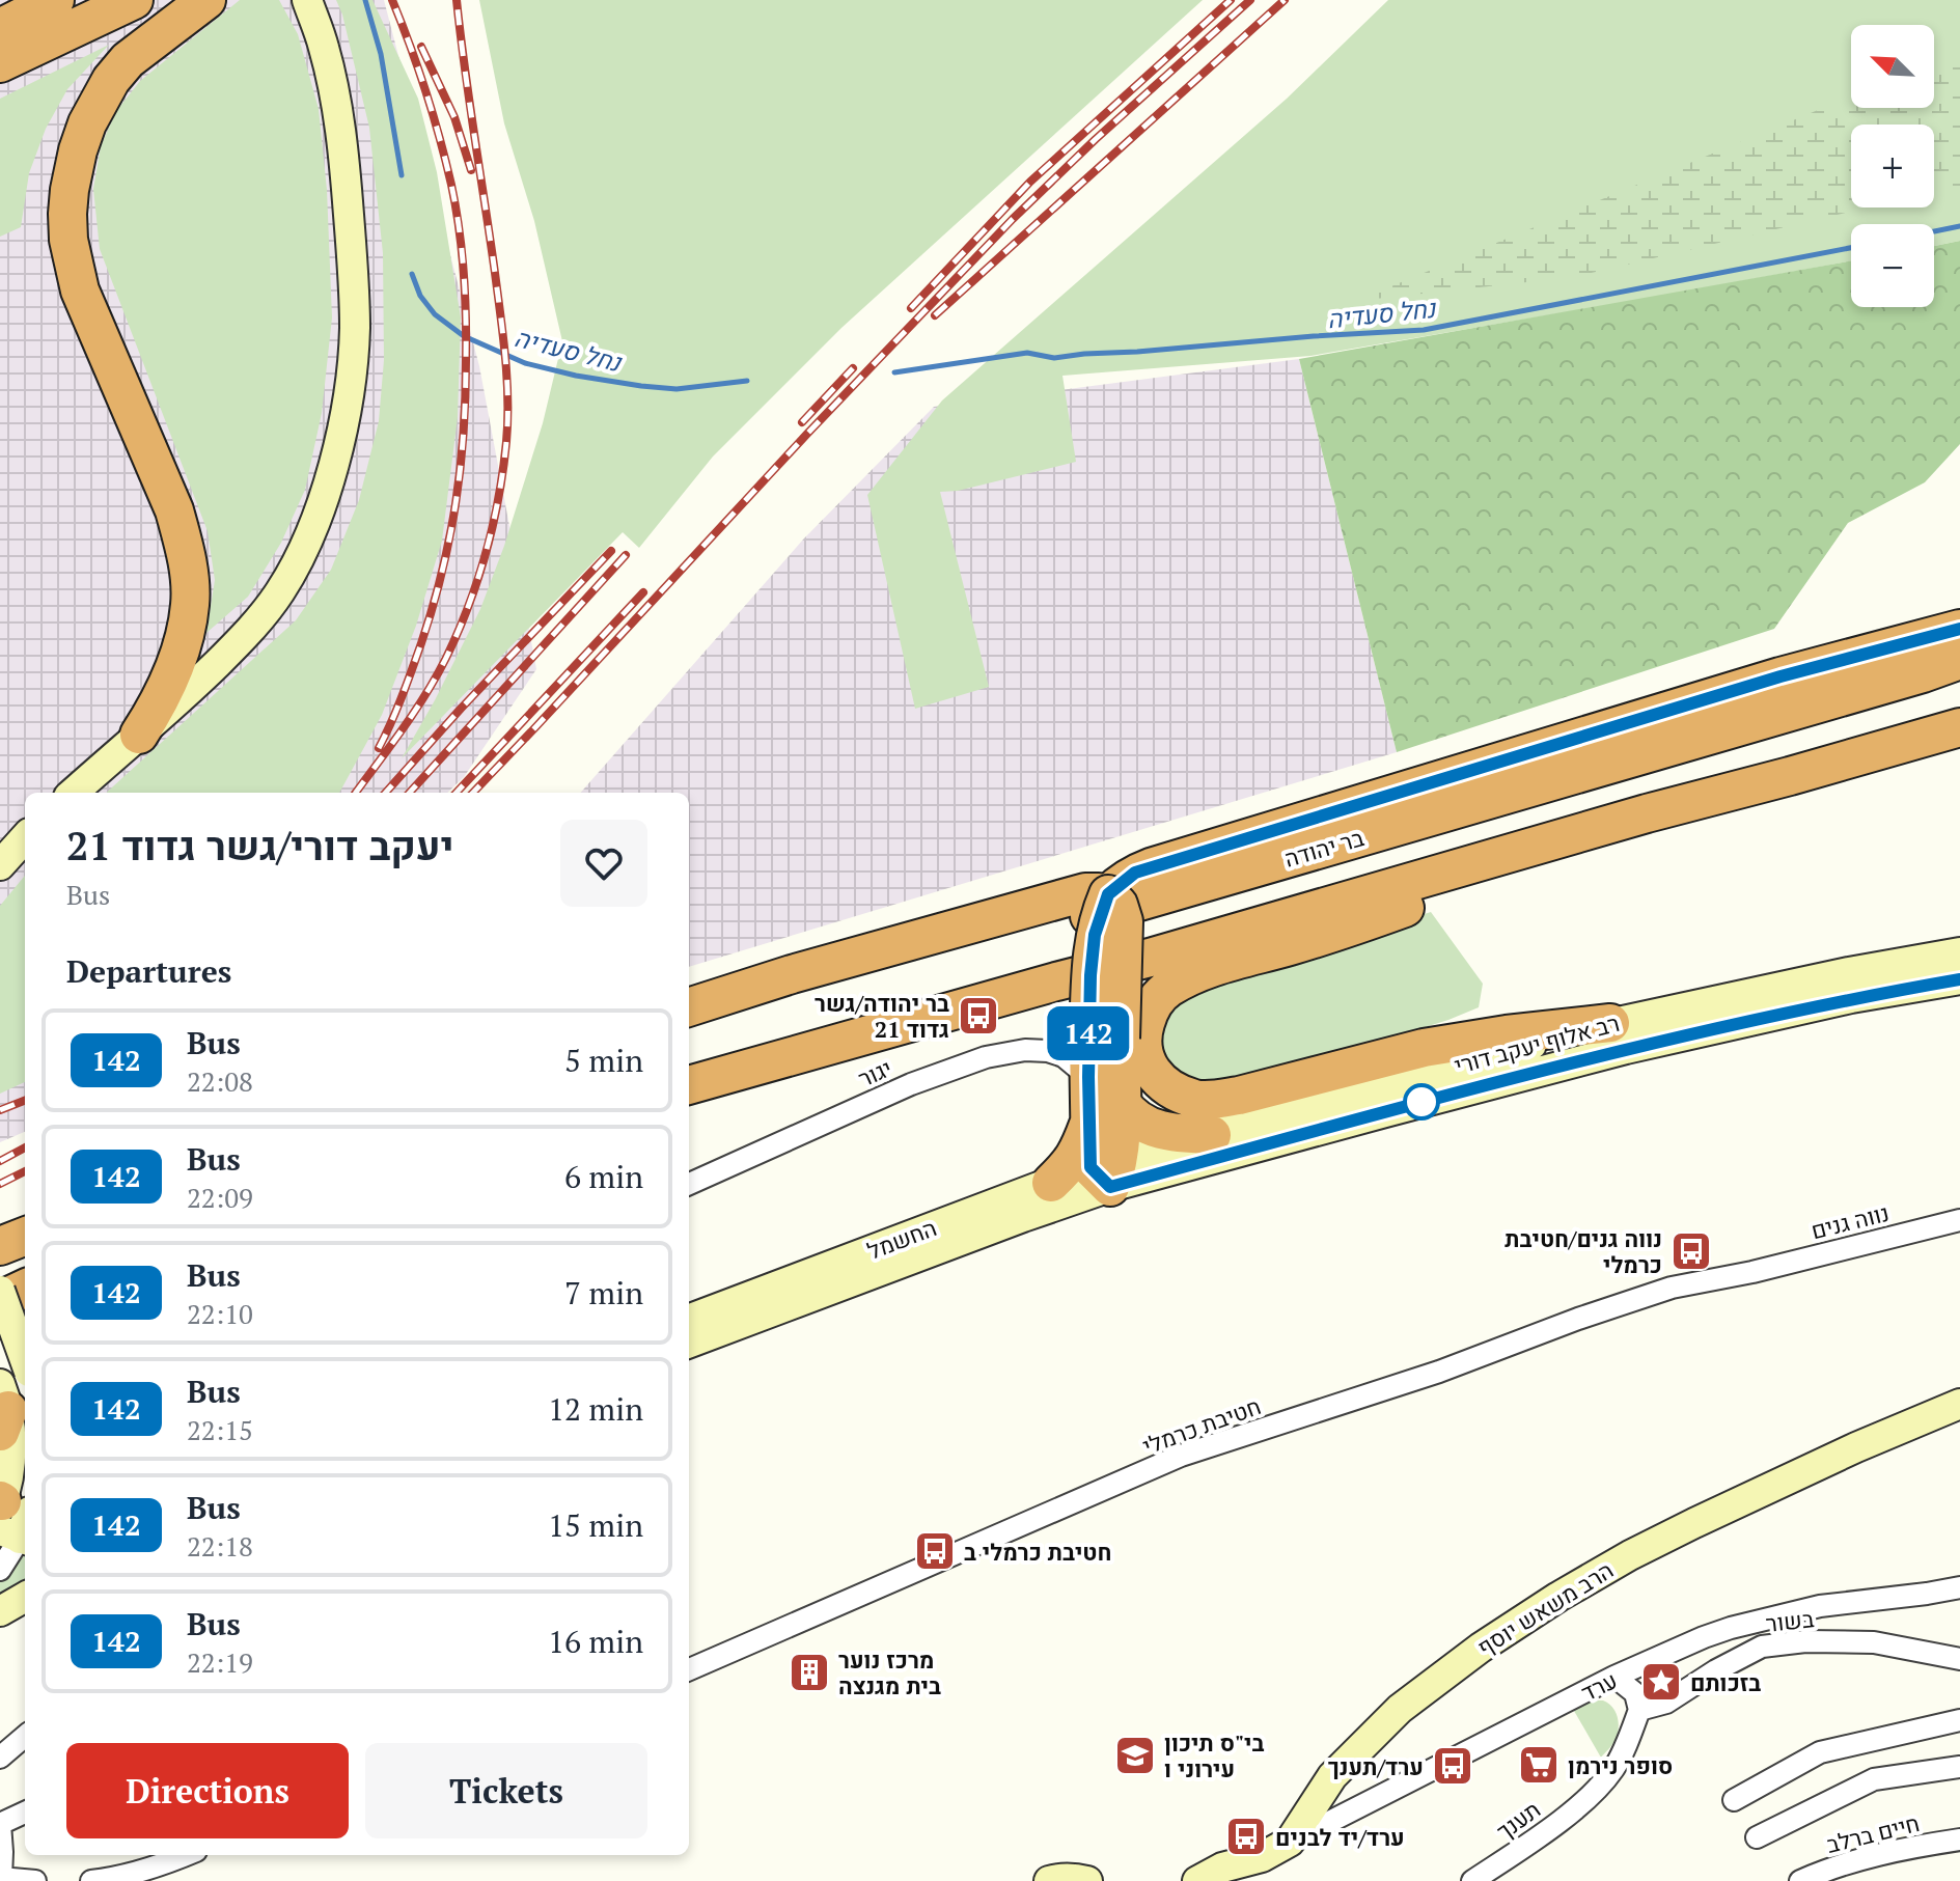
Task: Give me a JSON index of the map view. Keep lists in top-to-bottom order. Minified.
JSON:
{"streets":{"highway":["בר יהודה"],"street":["רב אלוף יעקב דורי","יגור","נווה גנים","החשמל","חטיבת כרמלי","הרב משאש יוסף","בשור","ערד","תענך","חיים ברלב"]},"crossings":[["רב אלוף יעקב דורי","החשמל"],["נווה גנים","חטיבת כרמלי"],["הרב משאש יוסף","ערד"],["בשור","תענך"]],"water":["נחל סעדיה"],"places":{"bus stop":["בר יהודה/גשר גדוד 21","נווה גנים/חטיבת כרמלי","חטיבת כרמלי ב","ערד/תענך","ערד/יד לבנים"],"building":["מרכז נוער בית מגנצה"],"place":["בזכותם"],"school or university":["בי\"ס תיכון עירוני ו"],"supermarket":["סופר נירמן"]},"lines":["bus line 142"],"north":"top left","page":{"on_map":"142","map_buttons":["+","−"],"heading":[["יעקב דורי/גשר גדוד 21","Bus"],"Departures"],"list":[{"mark":"142","name":"Bus","note":"22:08","value":"5 min"},{"mark":"142","name":"Bus","note":"22:09","value":"6 min"},{"mark":"142","name":"Bus","note":"22:10","value":"7 min"},{"mark":"142","name":"Bus","note":"22:15","value":"12 min"},{"mark":"142","name":"Bus","note":"22:18","value":"15 min"},{"mark":"142","name":"Bus","note":"22:19","value":"16 min"}],"buttons":["Directions","Tickets"]}}
